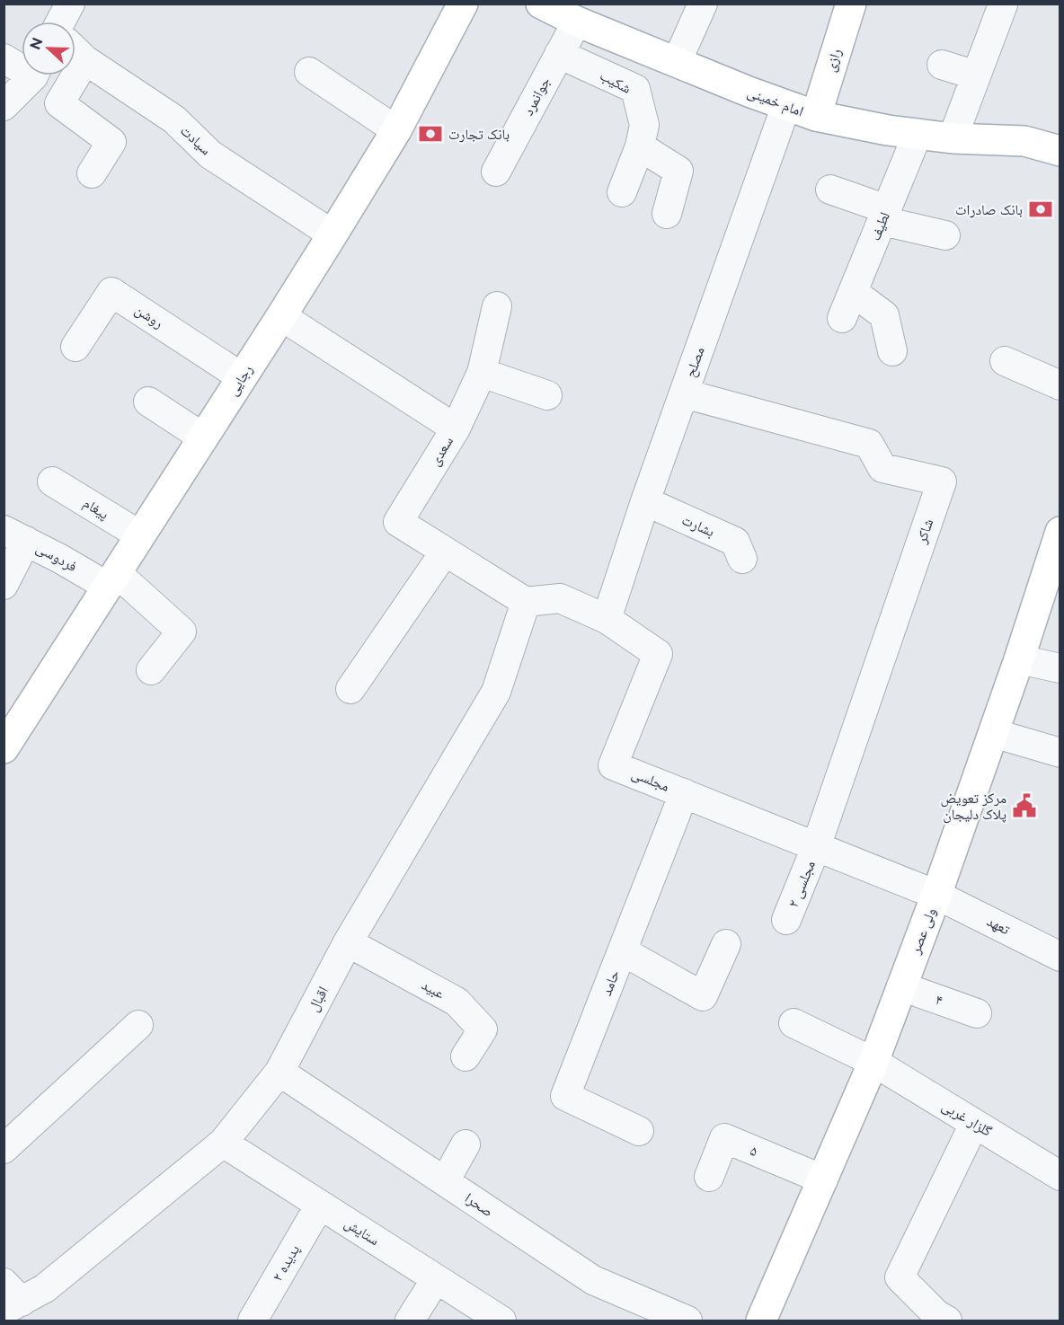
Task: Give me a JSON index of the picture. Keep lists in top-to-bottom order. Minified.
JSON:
{"streets":{"main road":["رازی","امام خمینی","رجایی","ولی عصر"],"street":["شکیب","جوانمرد","سیادت","لطیف","روشن","مصلح","سعدی","پیغام","بشارت","شاکر","فردوسی","مجلسی","مجلسی ۲","تعهد","حامد","عبید","اقبال","۴","گلزار غربی","۵","صحرا","ستایش","پدیده ۲"]},"crossings":[["رازی","امام خمینی"],["شکیب","جوانمرد"],["جوانمرد","امام خمینی"],["امام خمینی","لطیف"],["امام خمینی","مصلح"],["سیادت","رجایی"],["روشن","رجایی"],["مصلح","بشارت"],["مصلح","شاکر"],["مصلح","مجلسی"],["رجایی","سعدی"],["رجایی","پیغام"],["رجایی","فردوسی"],["سعدی","مجلسی"],["سعدی","اقبال"],["شاکر","مجلسی"],["شاکر","مجلسی ۲"],["مجلسی","مجلسی ۲"],["مجلسی","تعهد"],["مجلسی","ولی عصر"],["مجلسی","حامد"],["مجلسی","اقبال"],["تعهد","ولی عصر"],["ولی عصر","۴"],["ولی عصر","گلزار غربی"],["ولی عصر","۵"],["عبید","اقبال"],["اقبال","صحرا"],["اقبال","ستایش"],["ستایش","پدیده ۲"]],"places":{"bank":["بانک تجارت","بانک صادرات"],"public building":["مرکز تعویض پلاک دلیجان"]},"north":"left"}
